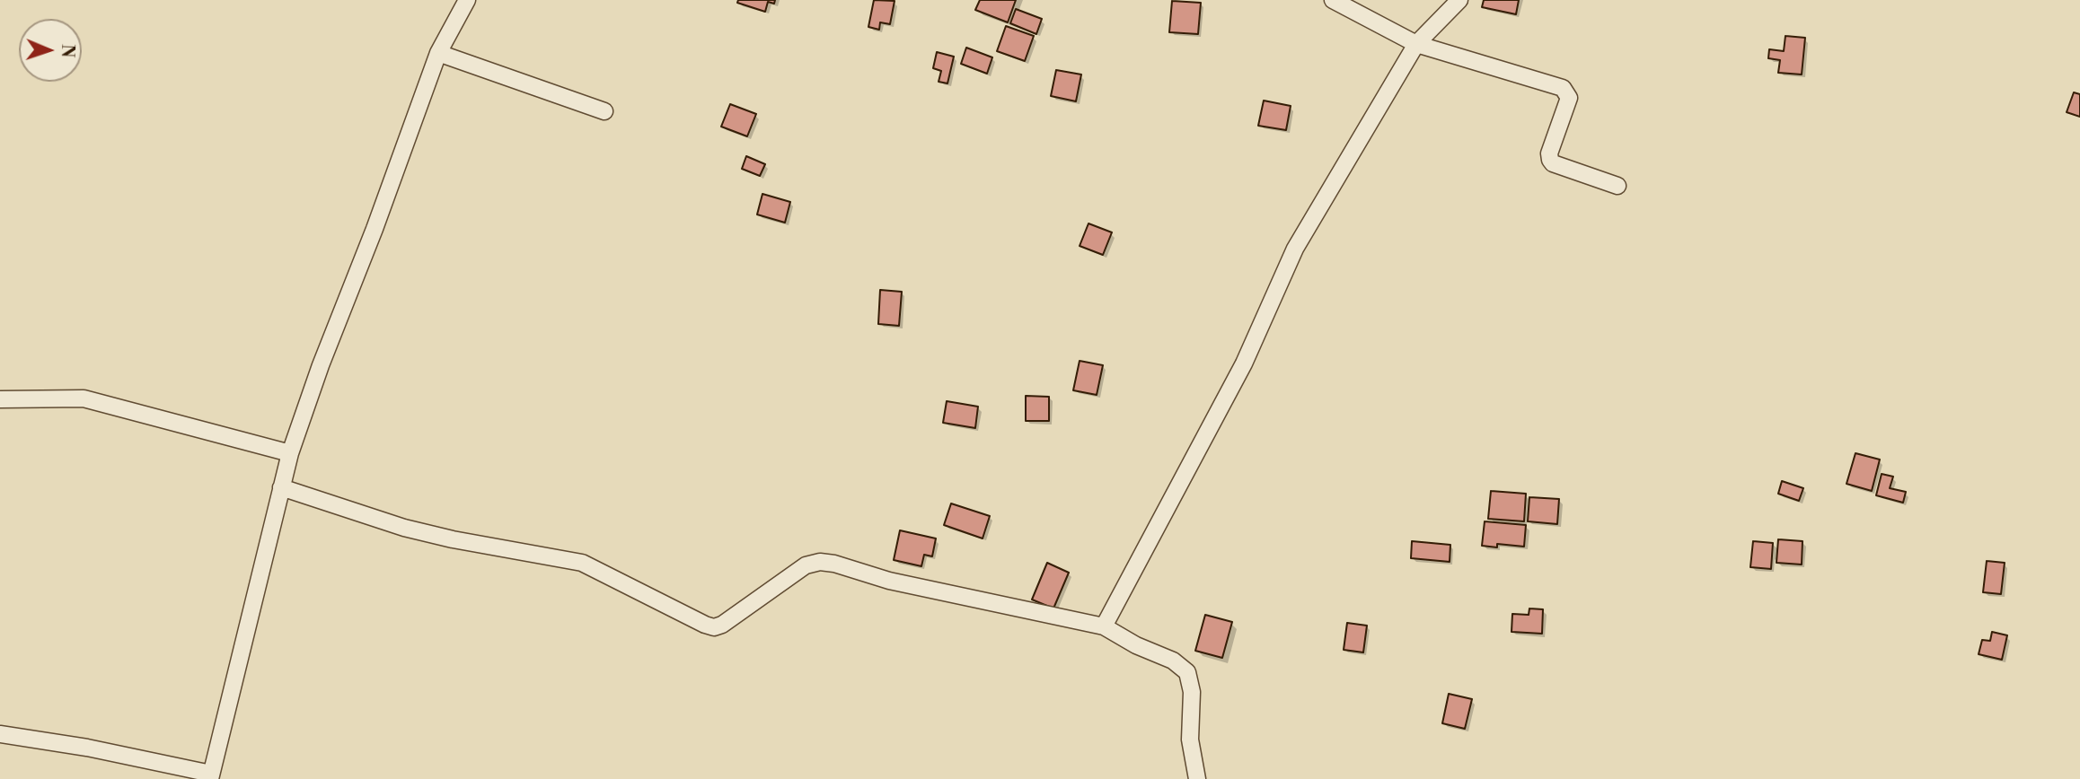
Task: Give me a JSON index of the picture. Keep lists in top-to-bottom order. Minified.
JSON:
{"north":"right"}
